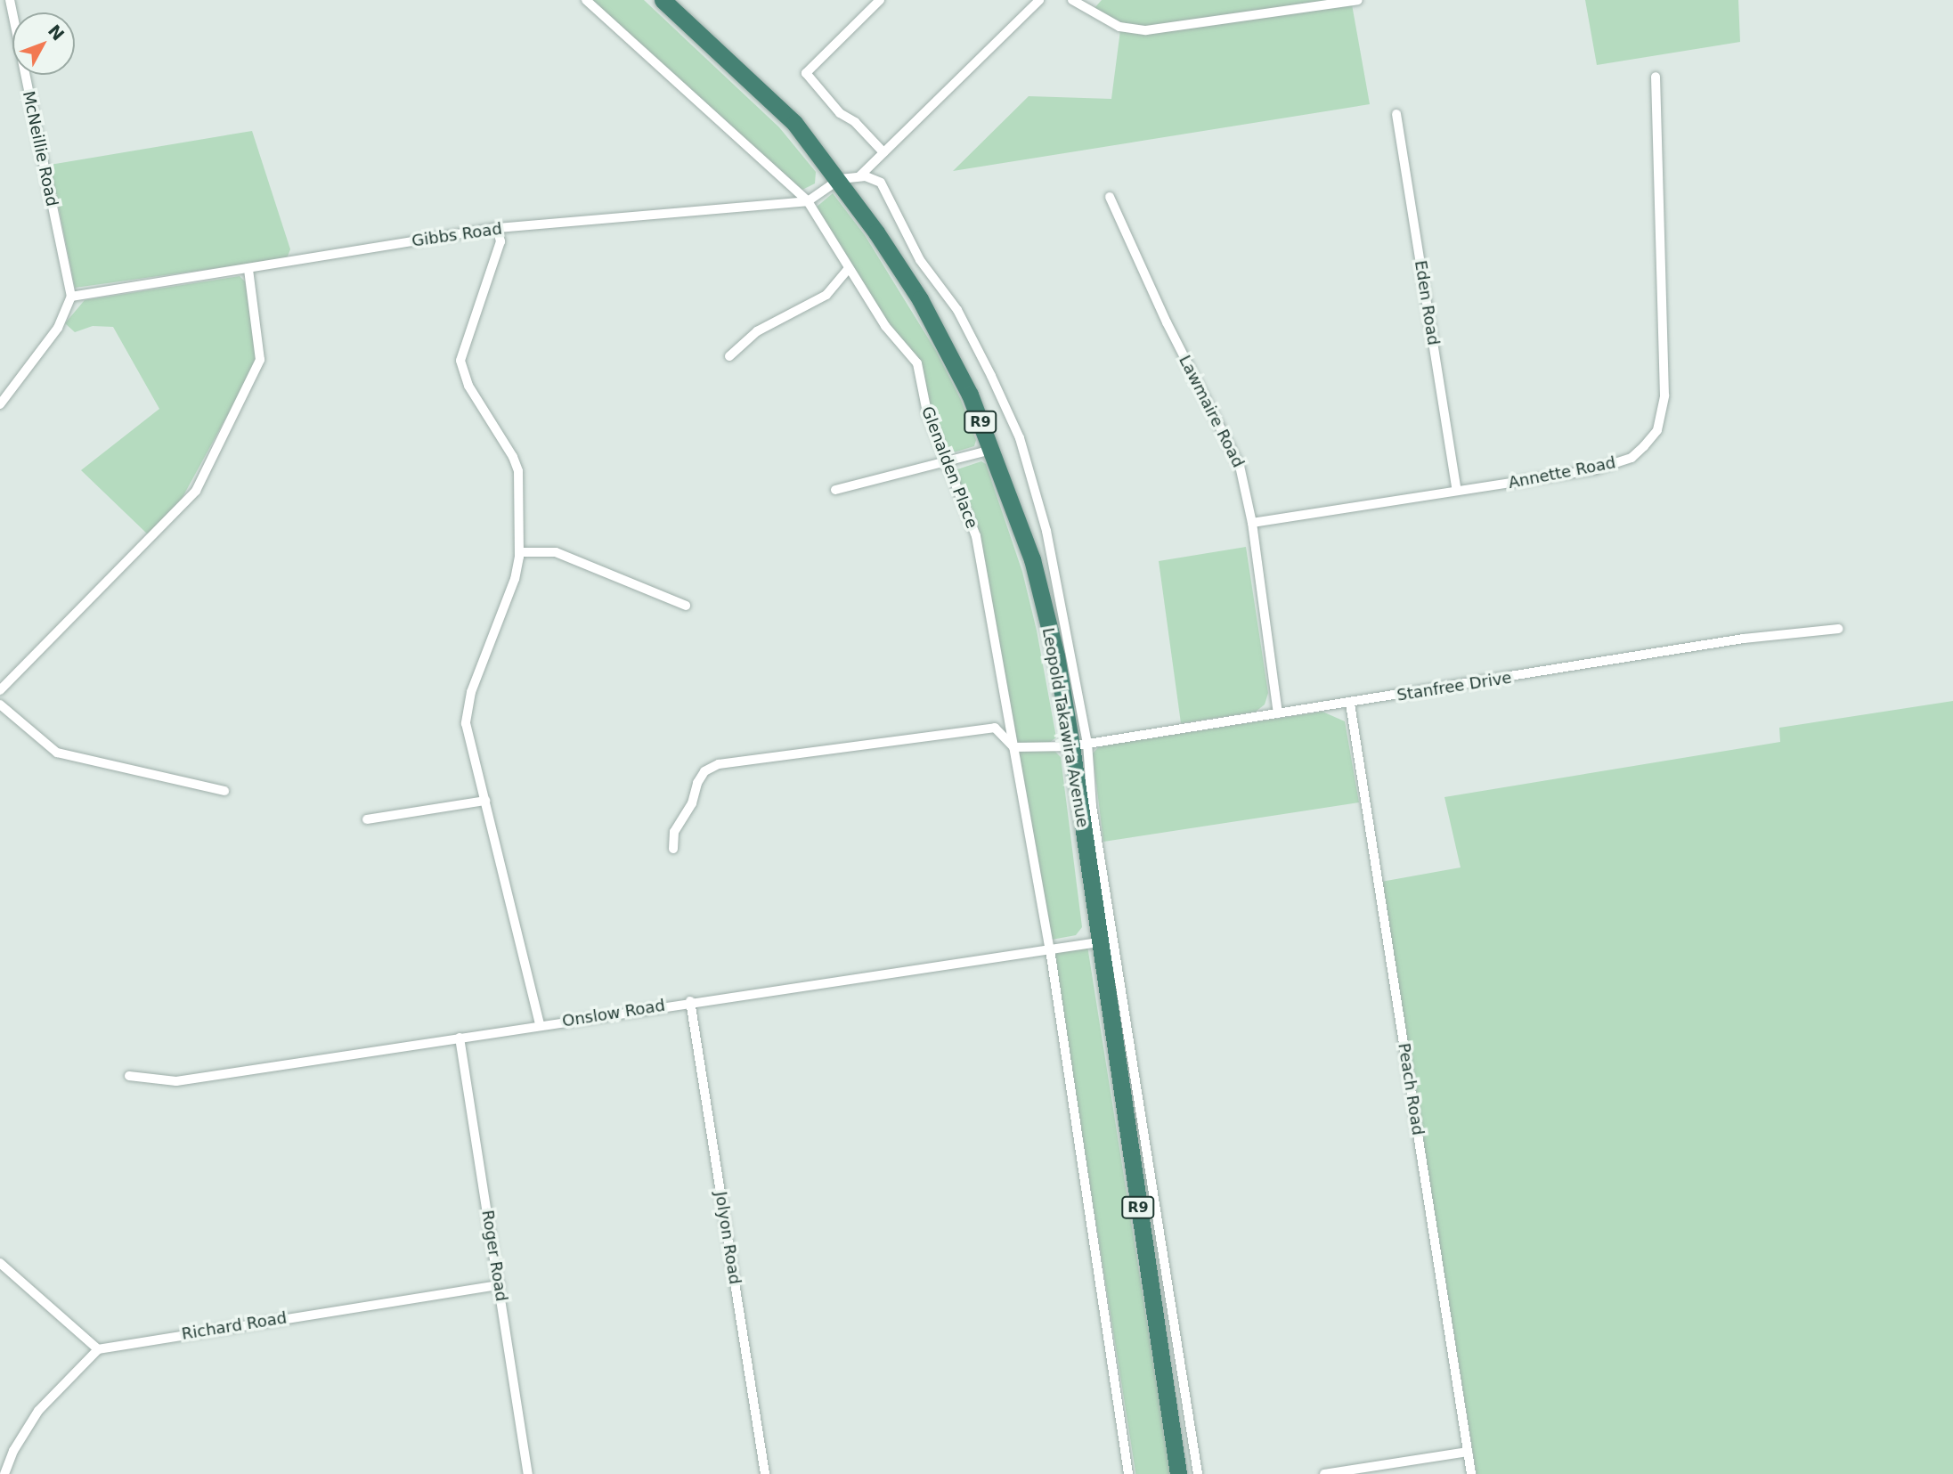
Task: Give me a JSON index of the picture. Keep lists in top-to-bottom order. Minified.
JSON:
{"streets":{"highway":["R9","Leopold Takawira Avenue"],"street":["McNeillie Road","Gibbs Road","Eden Road","Lawmaire Road","Glenalden Place","Annette Road","Stanfree Drive","Onslow Road","Peach Road","Jolyon Road","Roger Road","Richard Road"]},"crossings":[["McNeillie Road","Gibbs Road"],["Gibbs Road","Glenalden Place"],["Gibbs Road","Leopold Takawira Avenue"],["Eden Road","Annette Road"],["Lawmaire Road","Annette Road"],["Lawmaire Road","Stanfree Drive"],["R9","Leopold Takawira Avenue"],["R9","Onslow Road"],["Glenalden Place","Stanfree Drive"],["Glenalden Place","Onslow Road"],["Stanfree Drive","Leopold Takawira Avenue"],["Stanfree Drive","Peach Road"],["Leopold Takawira Avenue","Onslow Road"],["Onslow Road","Jolyon Road"],["Onslow Road","Roger Road"],["Roger Road","Richard Road"]],"north":"top right"}
